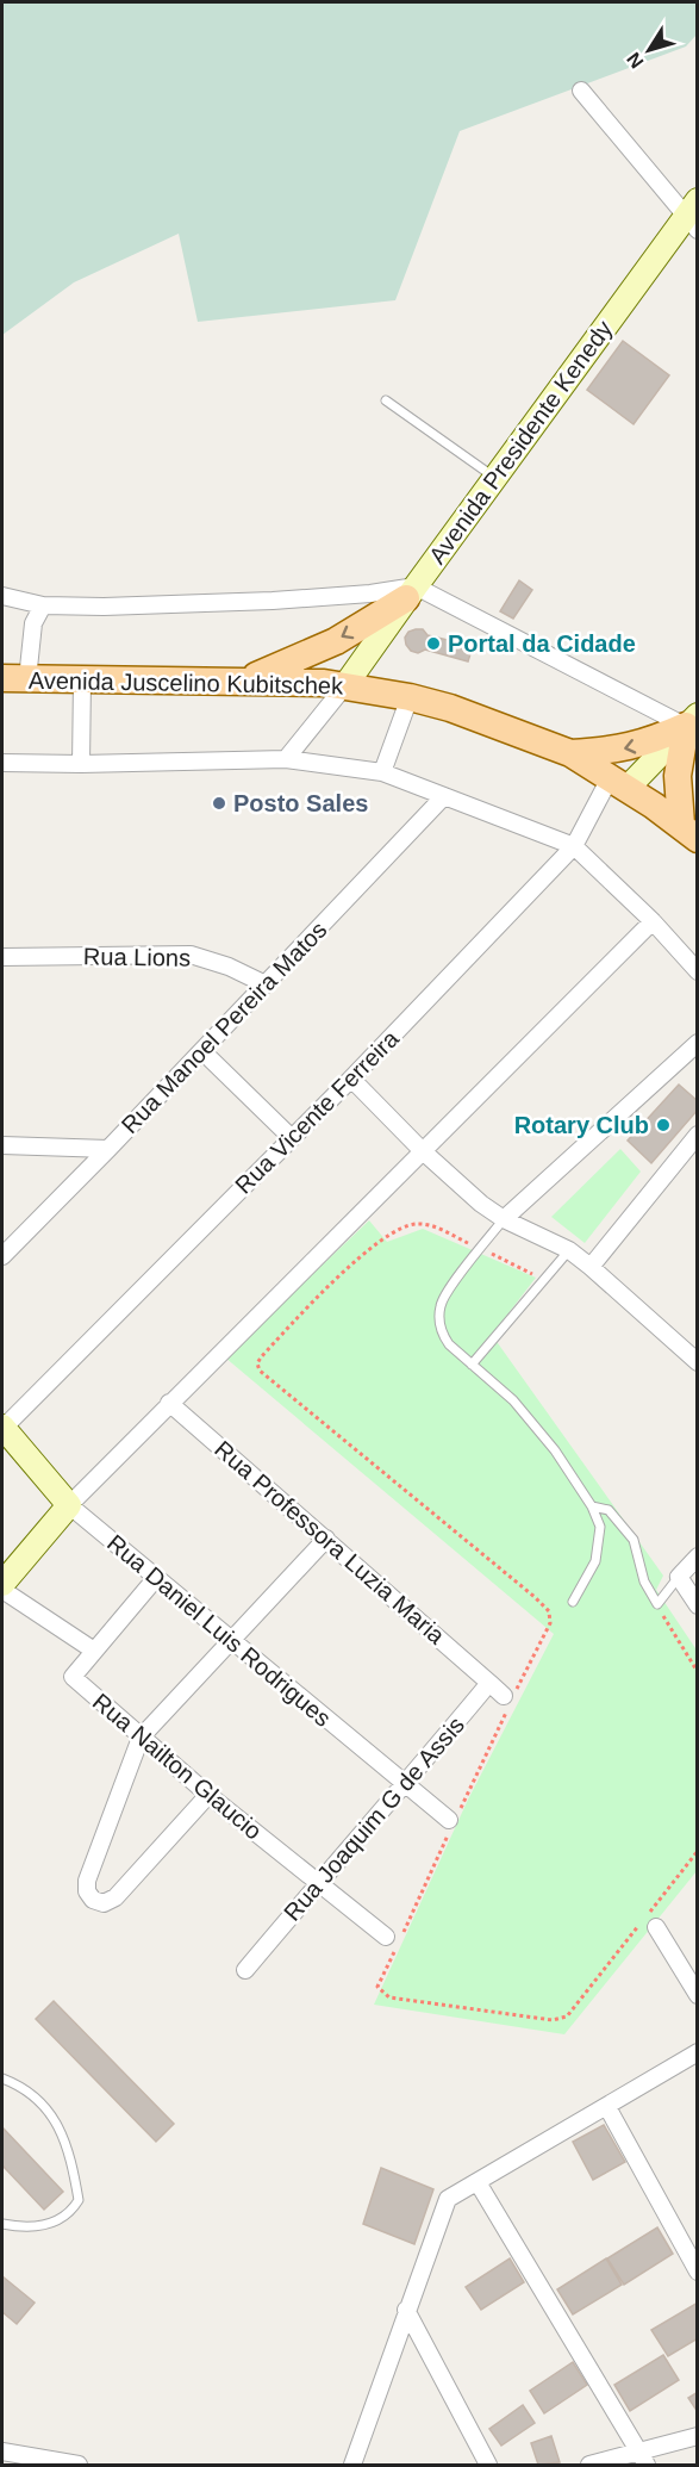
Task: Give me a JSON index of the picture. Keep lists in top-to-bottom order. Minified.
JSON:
{"streets":{"main road":["Avenida Juscelino Kubitschek"],"street":["Avenida Presidente Kenedy","Rua Lions","Rua Manoel Pereira Matos","Rua Vicente Ferreira","Rua Professora Luzia Maria","Rua Daniel Luis Rodrigues","Rua Nailton Glaucio","Rua Joaquim G de Assis"]},"crossings":[["Avenida Presidente Kenedy","Avenida Juscelino Kubitschek"],["Avenida Juscelino Kubitschek","Rua Vicente Ferreira"],["Rua Lions","Rua Manoel Pereira Matos"],["Rua Vicente Ferreira","Rua Daniel Luis Rodrigues"],["Rua Professora Luzia Maria","Rua Joaquim G de Assis"],["Rua Daniel Luis Rodrigues","Rua Nailton Glaucio"],["Rua Daniel Luis Rodrigues","Rua Joaquim G de Assis"],["Rua Nailton Glaucio","Rua Joaquim G de Assis"]],"places":["Portal da Cidade","Posto Sales","Rotary Club"],"north":"bottom left"}
